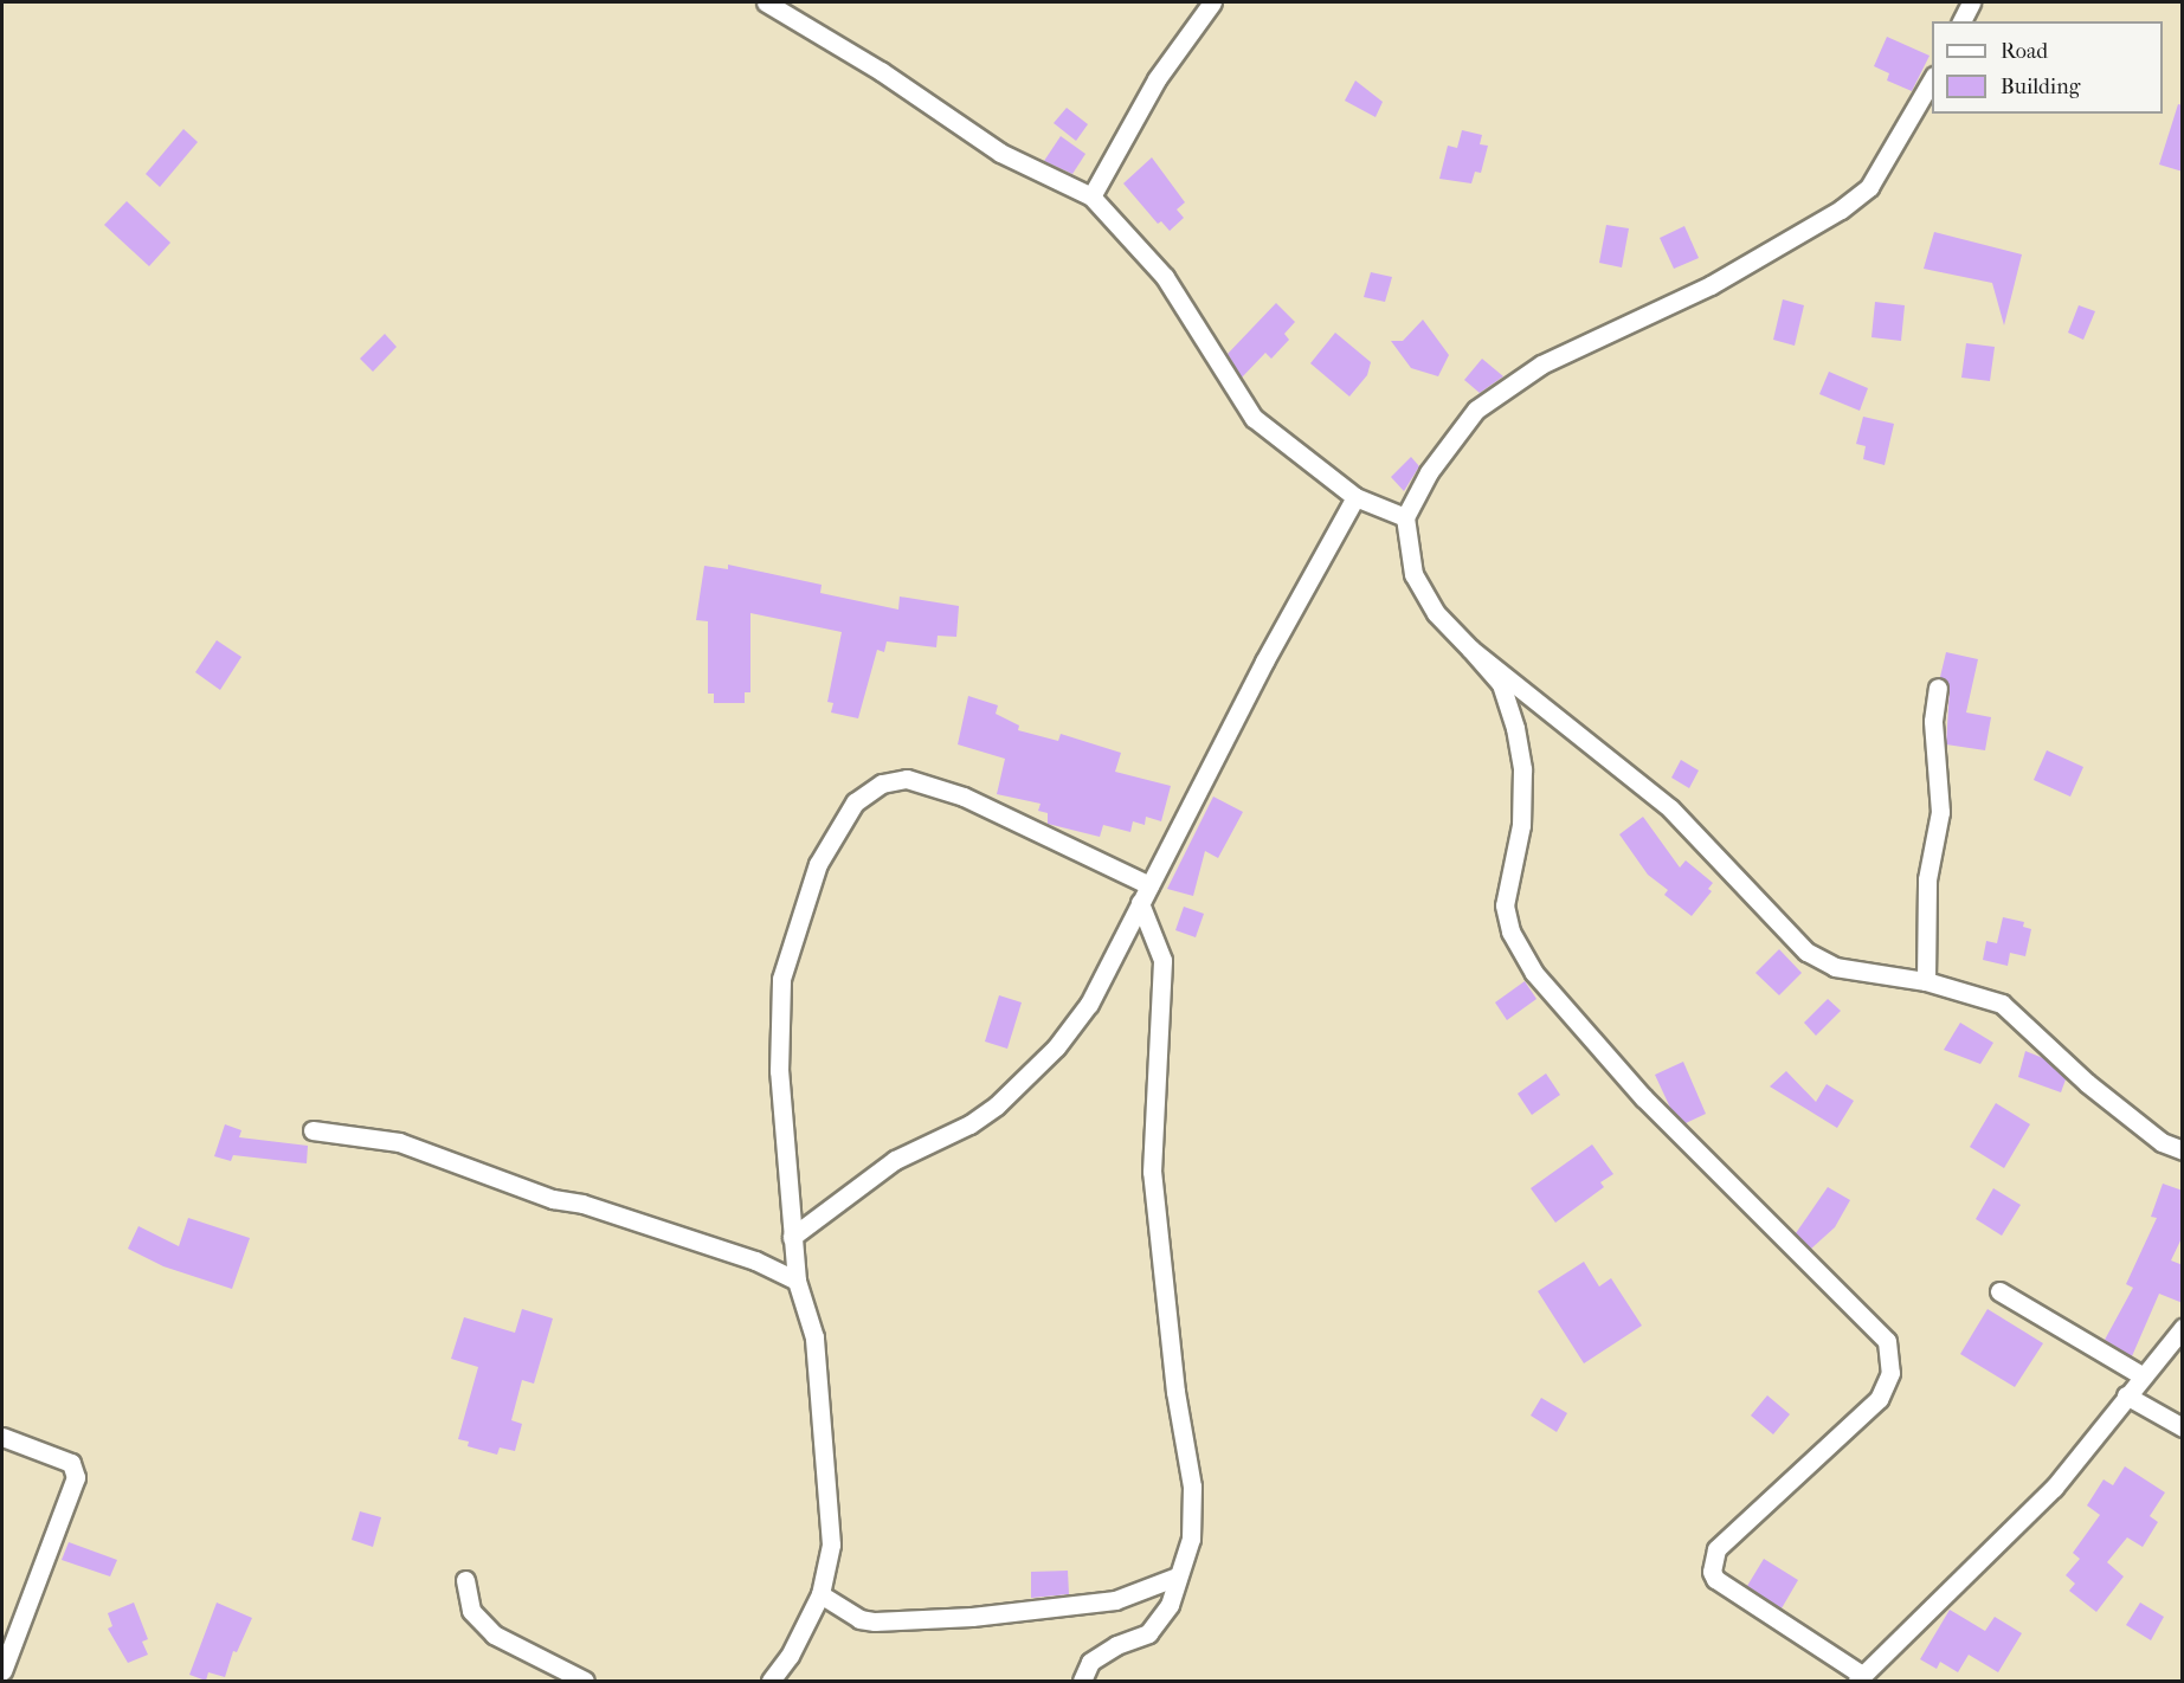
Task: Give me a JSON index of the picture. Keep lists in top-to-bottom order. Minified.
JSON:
{"legend":["Road","Building"]}
